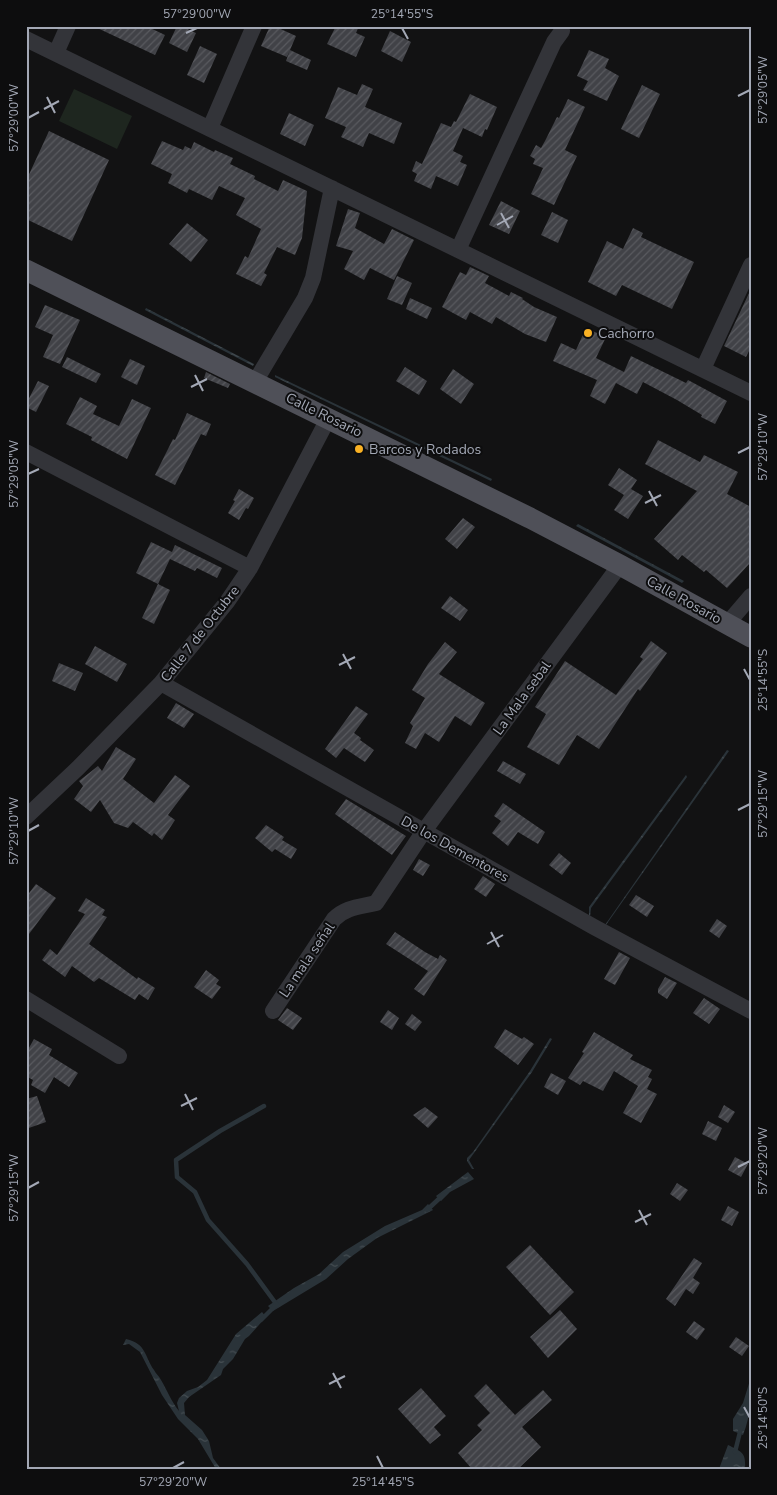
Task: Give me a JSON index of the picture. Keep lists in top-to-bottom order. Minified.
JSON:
{"streets":{"main road":["Calle Rosario"],"street":["Calle 7 de Octubre","La Mala sebal","De los Dementores","La mala señal"]},"crossings":[["Calle Rosario","Calle 7 de Octubre"],["Calle Rosario","La Mala sebal"],["Calle 7 de Octubre","De los Dementores"],["La Mala sebal","De los Dementores"],["La Mala sebal","La mala señal"],["De los Dementores","La mala señal"]],"places":["Cachorro","Barcos y Rodados"],"coordinates":["57°29'00\"W","25°14'55\"S","57°29'05\"W","57°29'10\"W","57°29'15\"W","57°29'20\"W","25°14'50\"S","25°14'45\"S"]}
